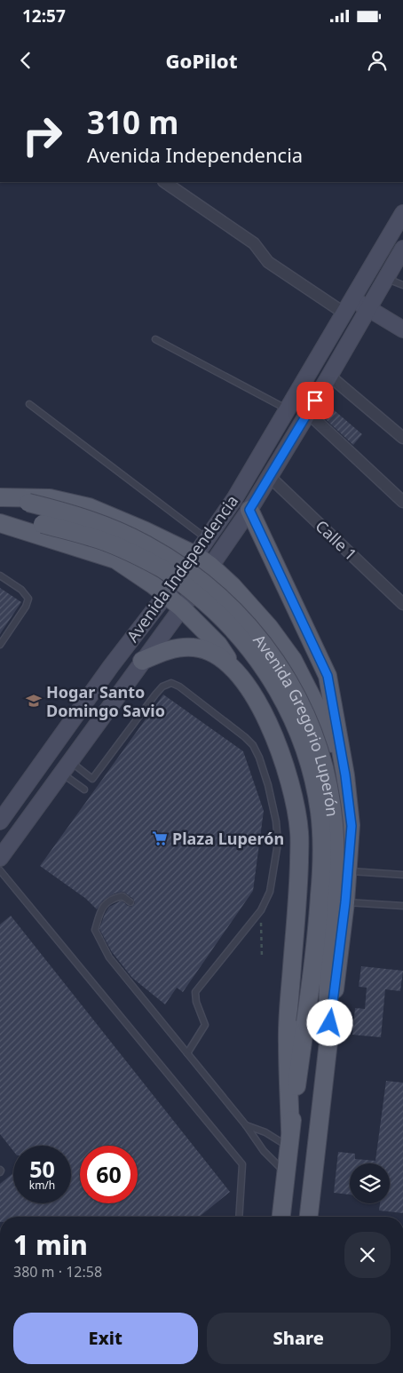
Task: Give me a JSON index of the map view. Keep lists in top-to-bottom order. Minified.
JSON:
{"streets":{"main road":["Avenida Independencia","Avenida Gregorio Luperón"],"street":["Calle 1"]},"crossings":[["Calle 1","Avenida Independencia"]],"places":{"school or university":["Hogar Santo Domingo Savio"],"supermarket":["Plaza Luperón"]},"page":{"status":"12:57","header":"GoPilot","turn":["310 m","Avenida Independencia"],"speed":"50 km/h","limit":"60","heading":["1 min","380 m · 12:58"],"buttons":["Exit","Share"]}}
